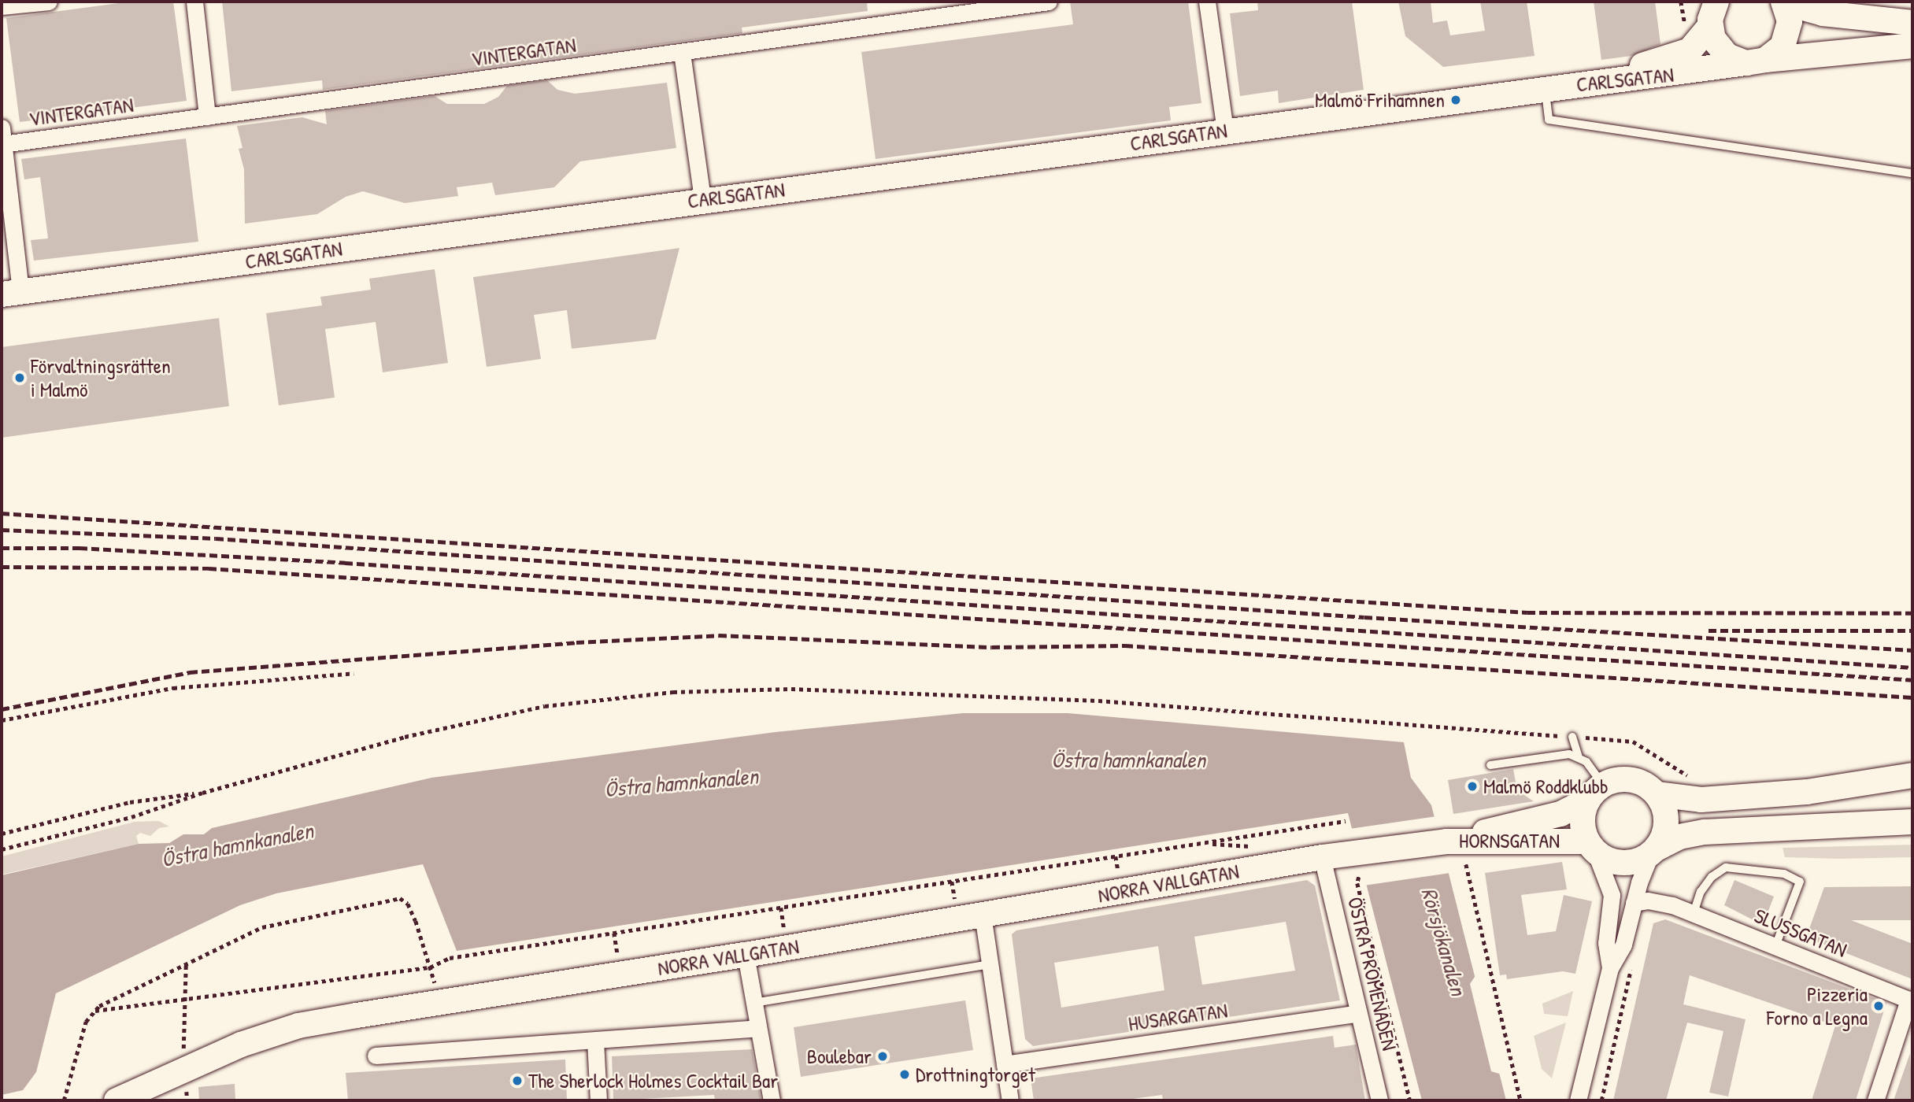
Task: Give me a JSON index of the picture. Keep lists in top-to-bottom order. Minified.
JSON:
{"streets":{"main road":["CARLSGATAN","HORNSGATAN","NORRA VALLGATAN"],"street":["VINTERGATAN","SLUSSGATAN","ÖSTRA PROMENADEN","HUSARGATAN"]},"crossings":[["HORNSGATAN","NORRA VALLGATAN"],["NORRA VALLGATAN","ÖSTRA PROMENADEN"],["ÖSTRA PROMENADEN","HUSARGATAN"]],"water":["Östra hamnkanalen","Rörsjökanalen"],"places":["Malmö Frihamnen","Förvaltningsrätten i Malmö","Malmö Roddklubb","Pizzeria Forno a Legna","Boulebar","Drottningtorget","The Sherlock Holmes Cocktail Bar"]}
